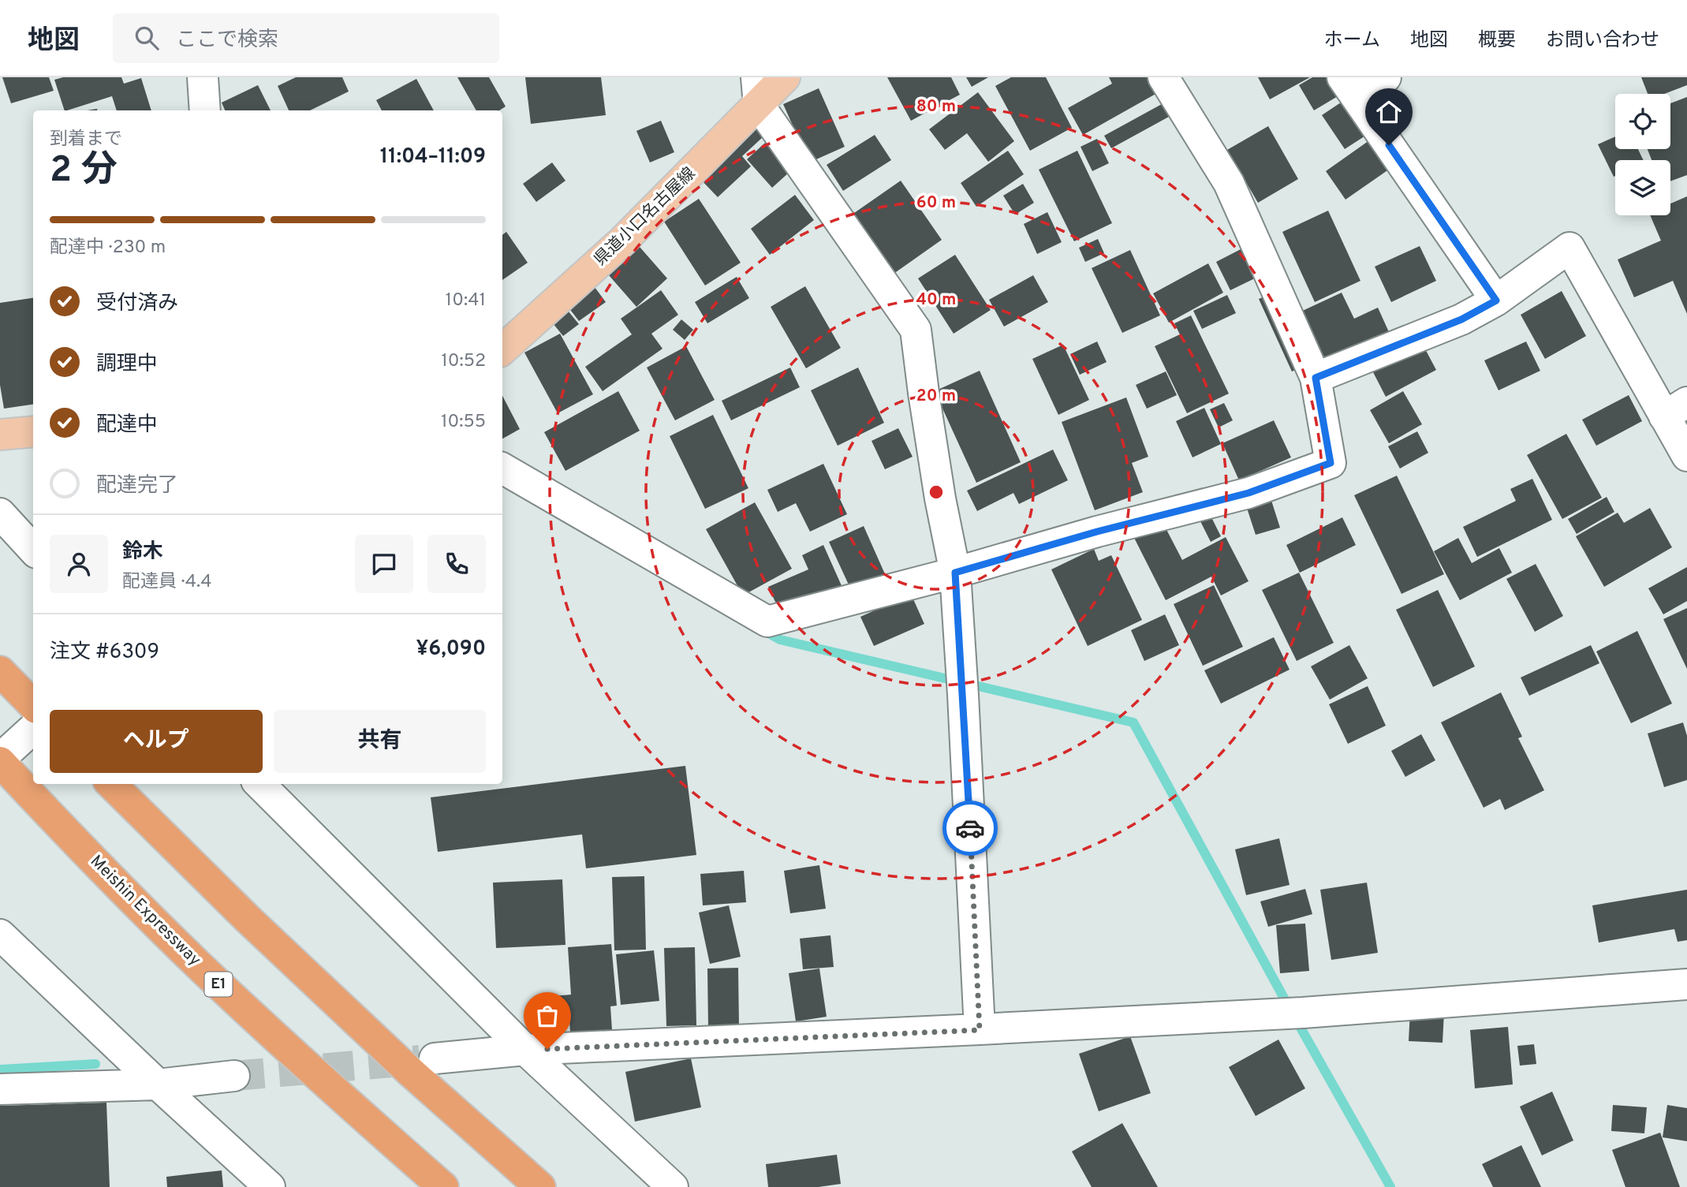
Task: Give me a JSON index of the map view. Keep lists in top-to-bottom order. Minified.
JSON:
{"streets":{"highway":["Meishin Expressway","E1"],"main road":["県道小口名古屋線"]},"page":{"header":"地図","search":"ここで検索","nav":["ホーム","地図","概要","お問い合わせ"],"heading":["2 分","到着まで","11:04–11:09"],"panel":["鈴木","配達員 · 4.4","注文 #6309","¥6,090"],"bar":"配達中 · 230 m","list":[["受付済み","10:41"],["調理中","10:52"],["配達中","10:55"],"配達完了"],"buttons":["ヘルプ","共有"]},"rings":["80 m","60 m","40 m","20 m"]}
